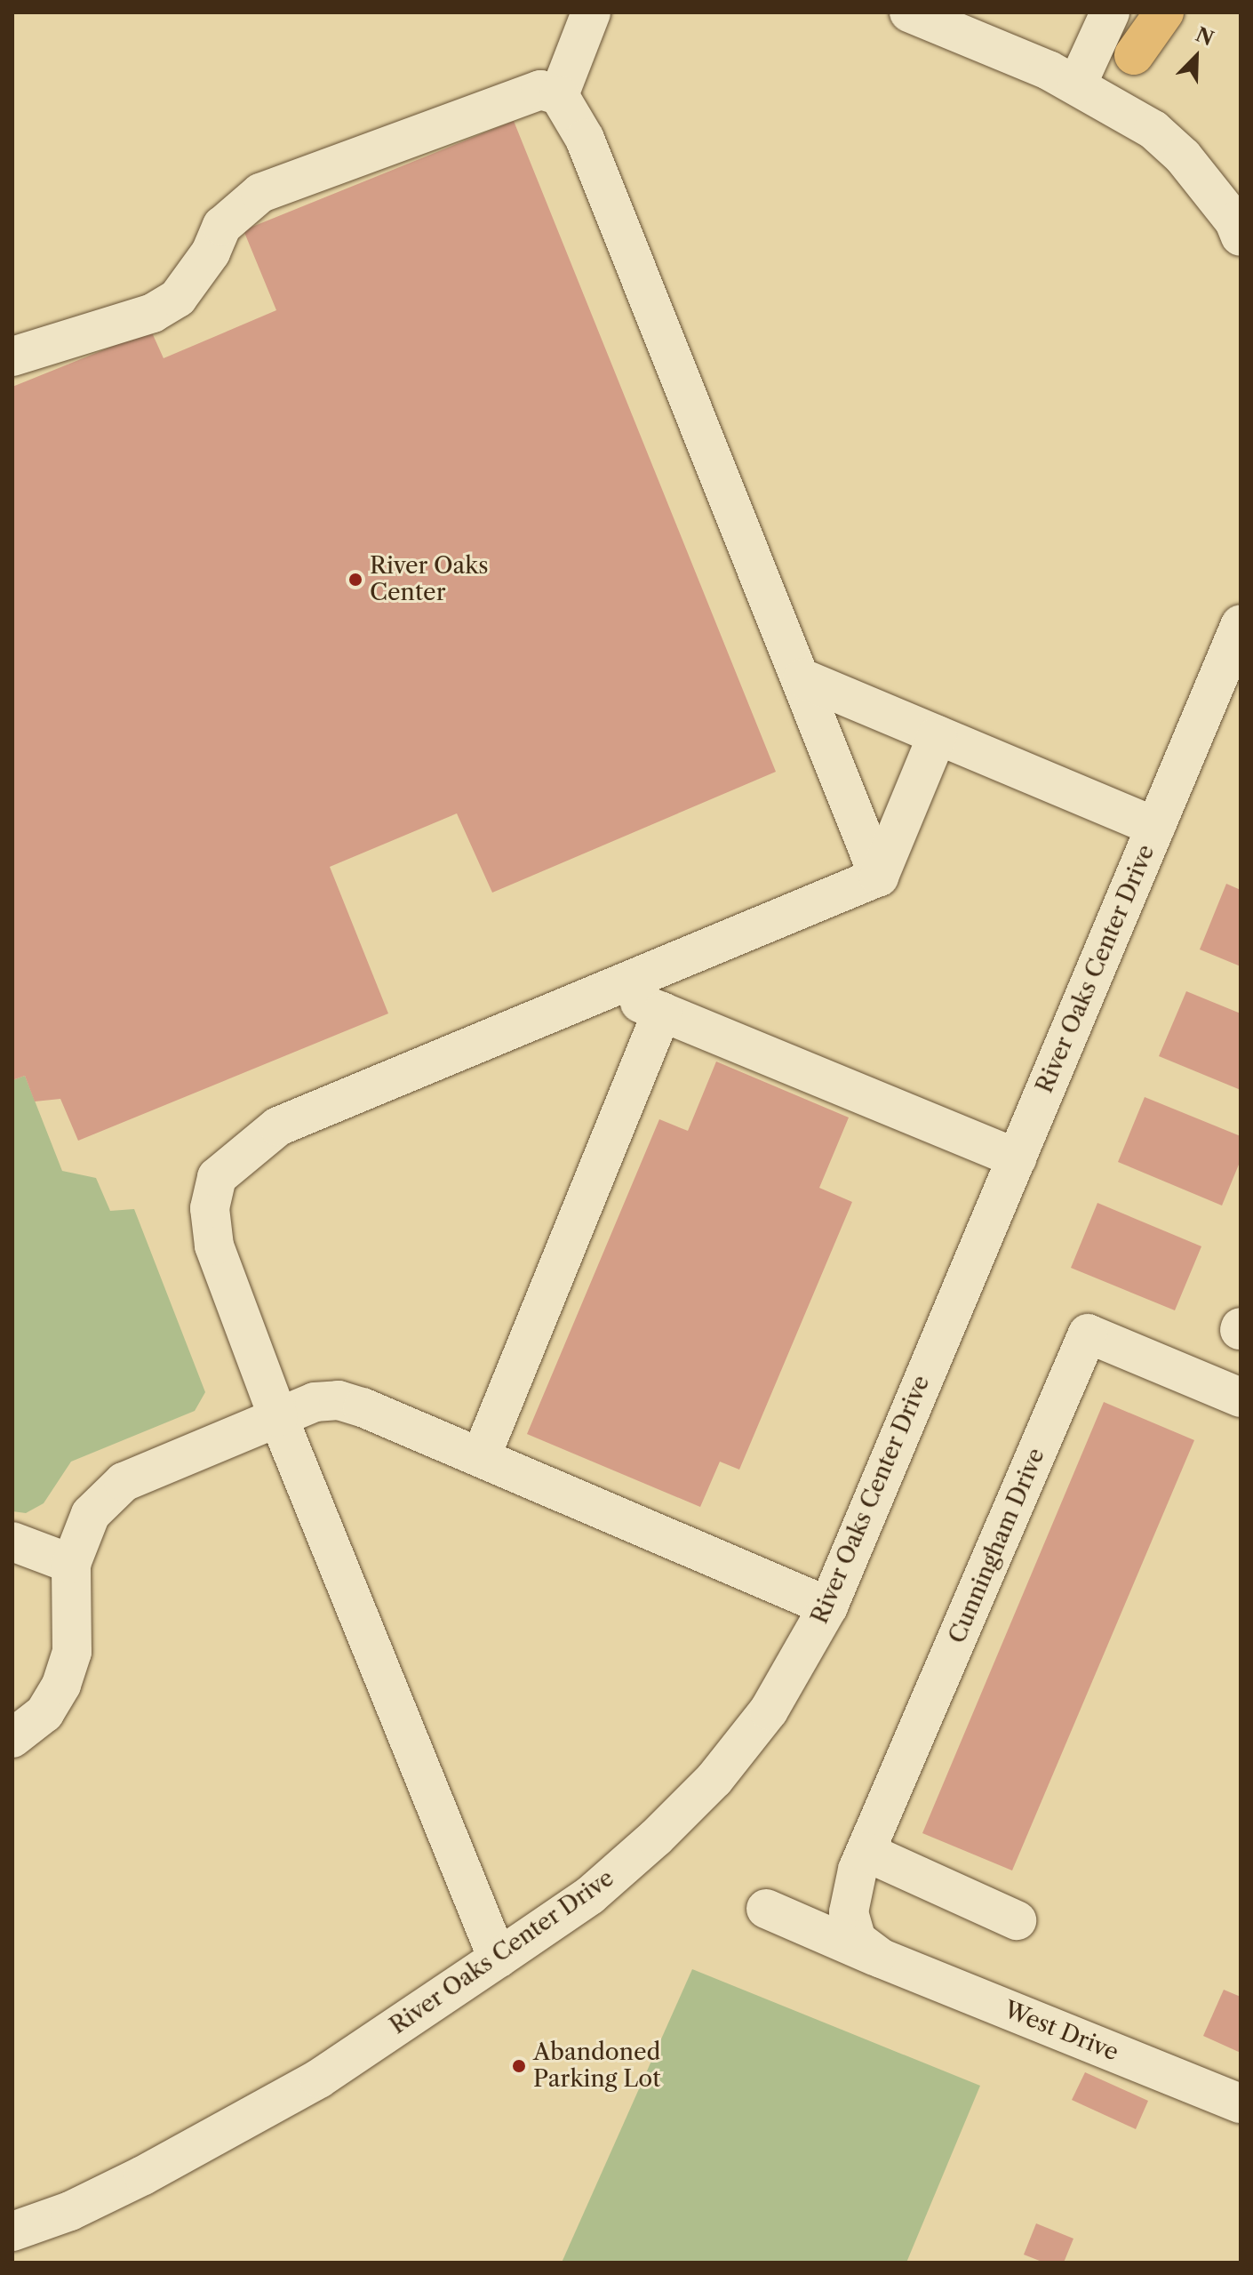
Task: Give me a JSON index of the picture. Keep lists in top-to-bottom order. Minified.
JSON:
{"streets":{"street":["River Oaks Center Drive","Cunningham Drive","West Drive"]},"crossings":[["Cunningham Drive","West Drive"]],"places":["River Oaks Center","Abandoned Parking Lot"],"north":"top right"}
